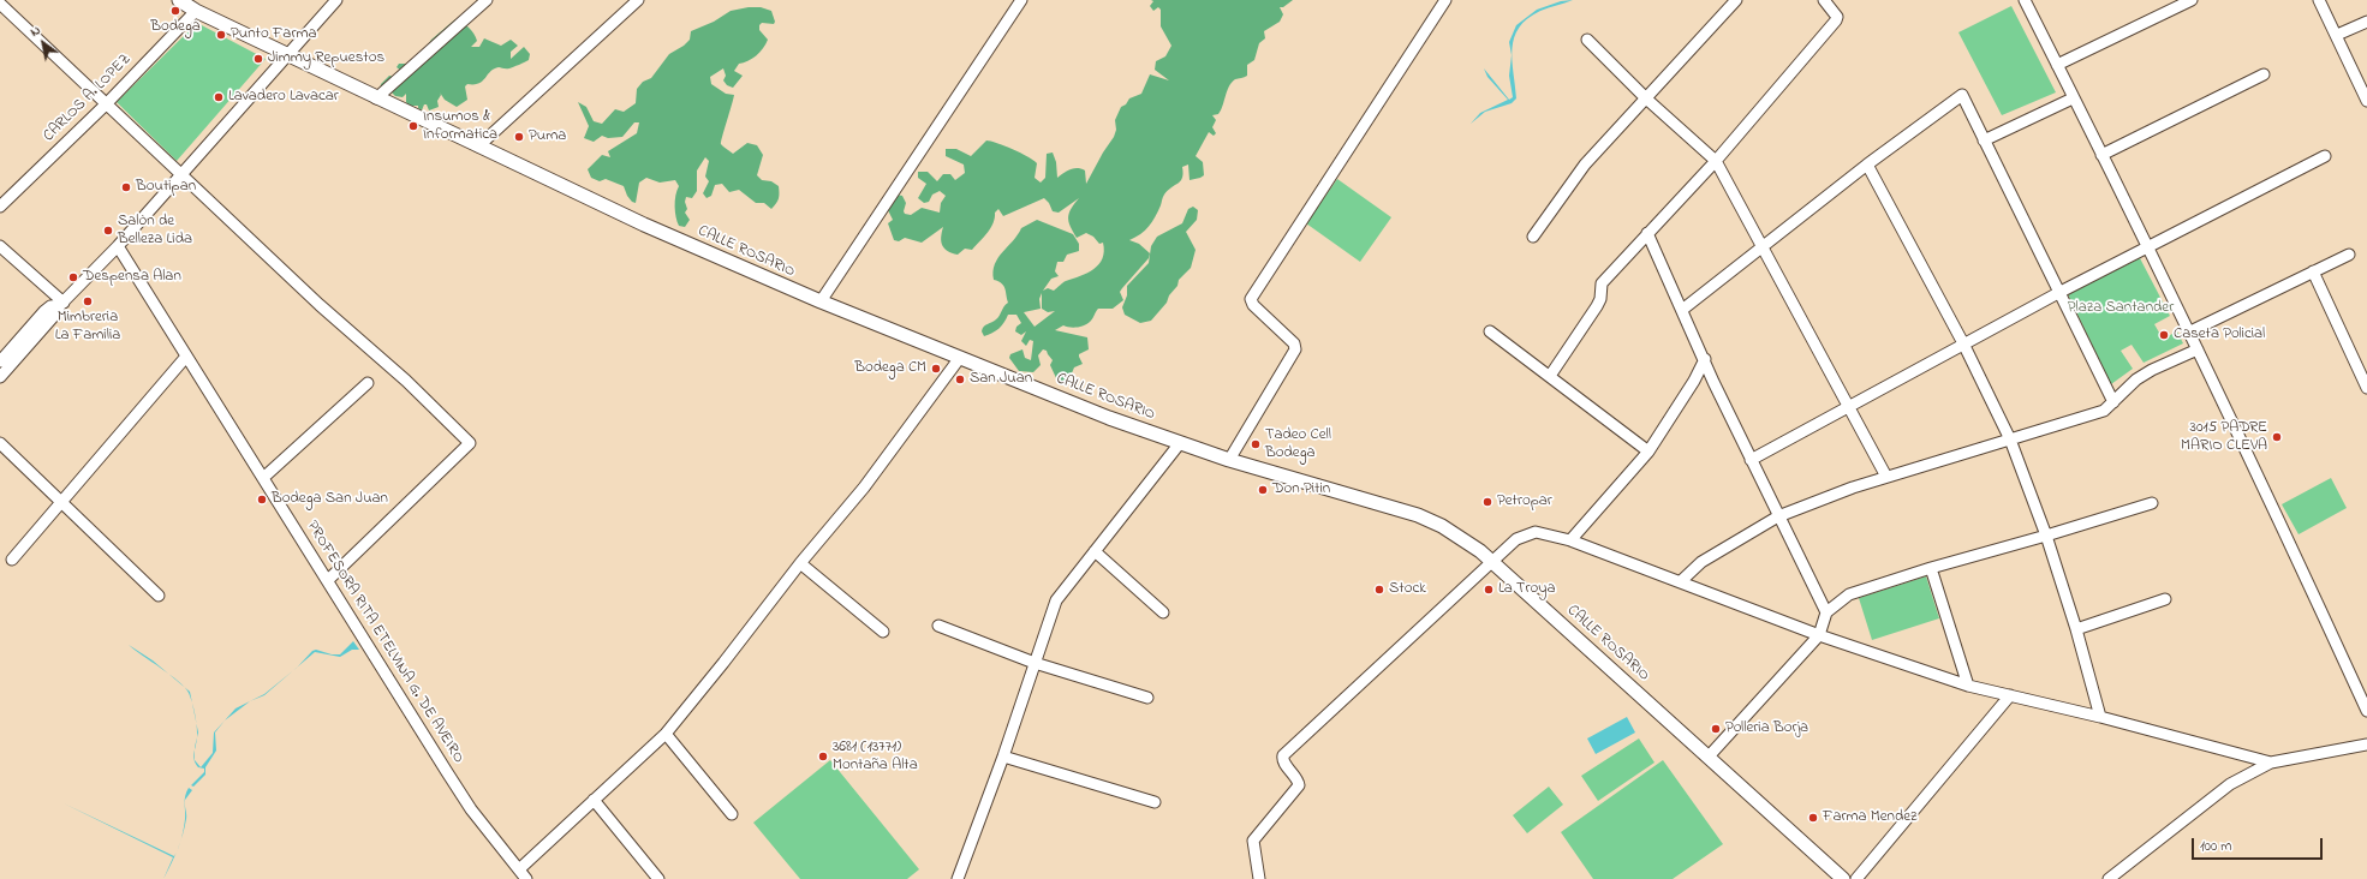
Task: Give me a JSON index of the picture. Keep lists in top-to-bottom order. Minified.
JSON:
{"streets":{"main road":["CALLE ROSARIO"],"street":["CARLOS A. LOPEZ","PROFESORA RITA ETELVINA G. DE AVEIRO"]},"crossings":[["CARLOS A. LOPEZ","CALLE ROSARIO"]],"parks":["Plaza Santander"],"places":["Bodega","Punto Farma","Jimmy Repuestos","Lavadero Lavacar","Insumos & Informatica","Puma","Boutipan","Salòn de Belleza Lida","Despensa Alan","Mimbreria La Familia","Caseta Policial","Bodega CM","San Juan","3015 PADRE MARIO CLEVA","Tadeo Cell Bodega","Don Pitin","Bodega San Juan","Petropar","Stock","La Troya","Polleria Borja","3681 (13771) Montaña Alta","Farma Mendez"],"scale_bar":"100 m","north":"top left"}
